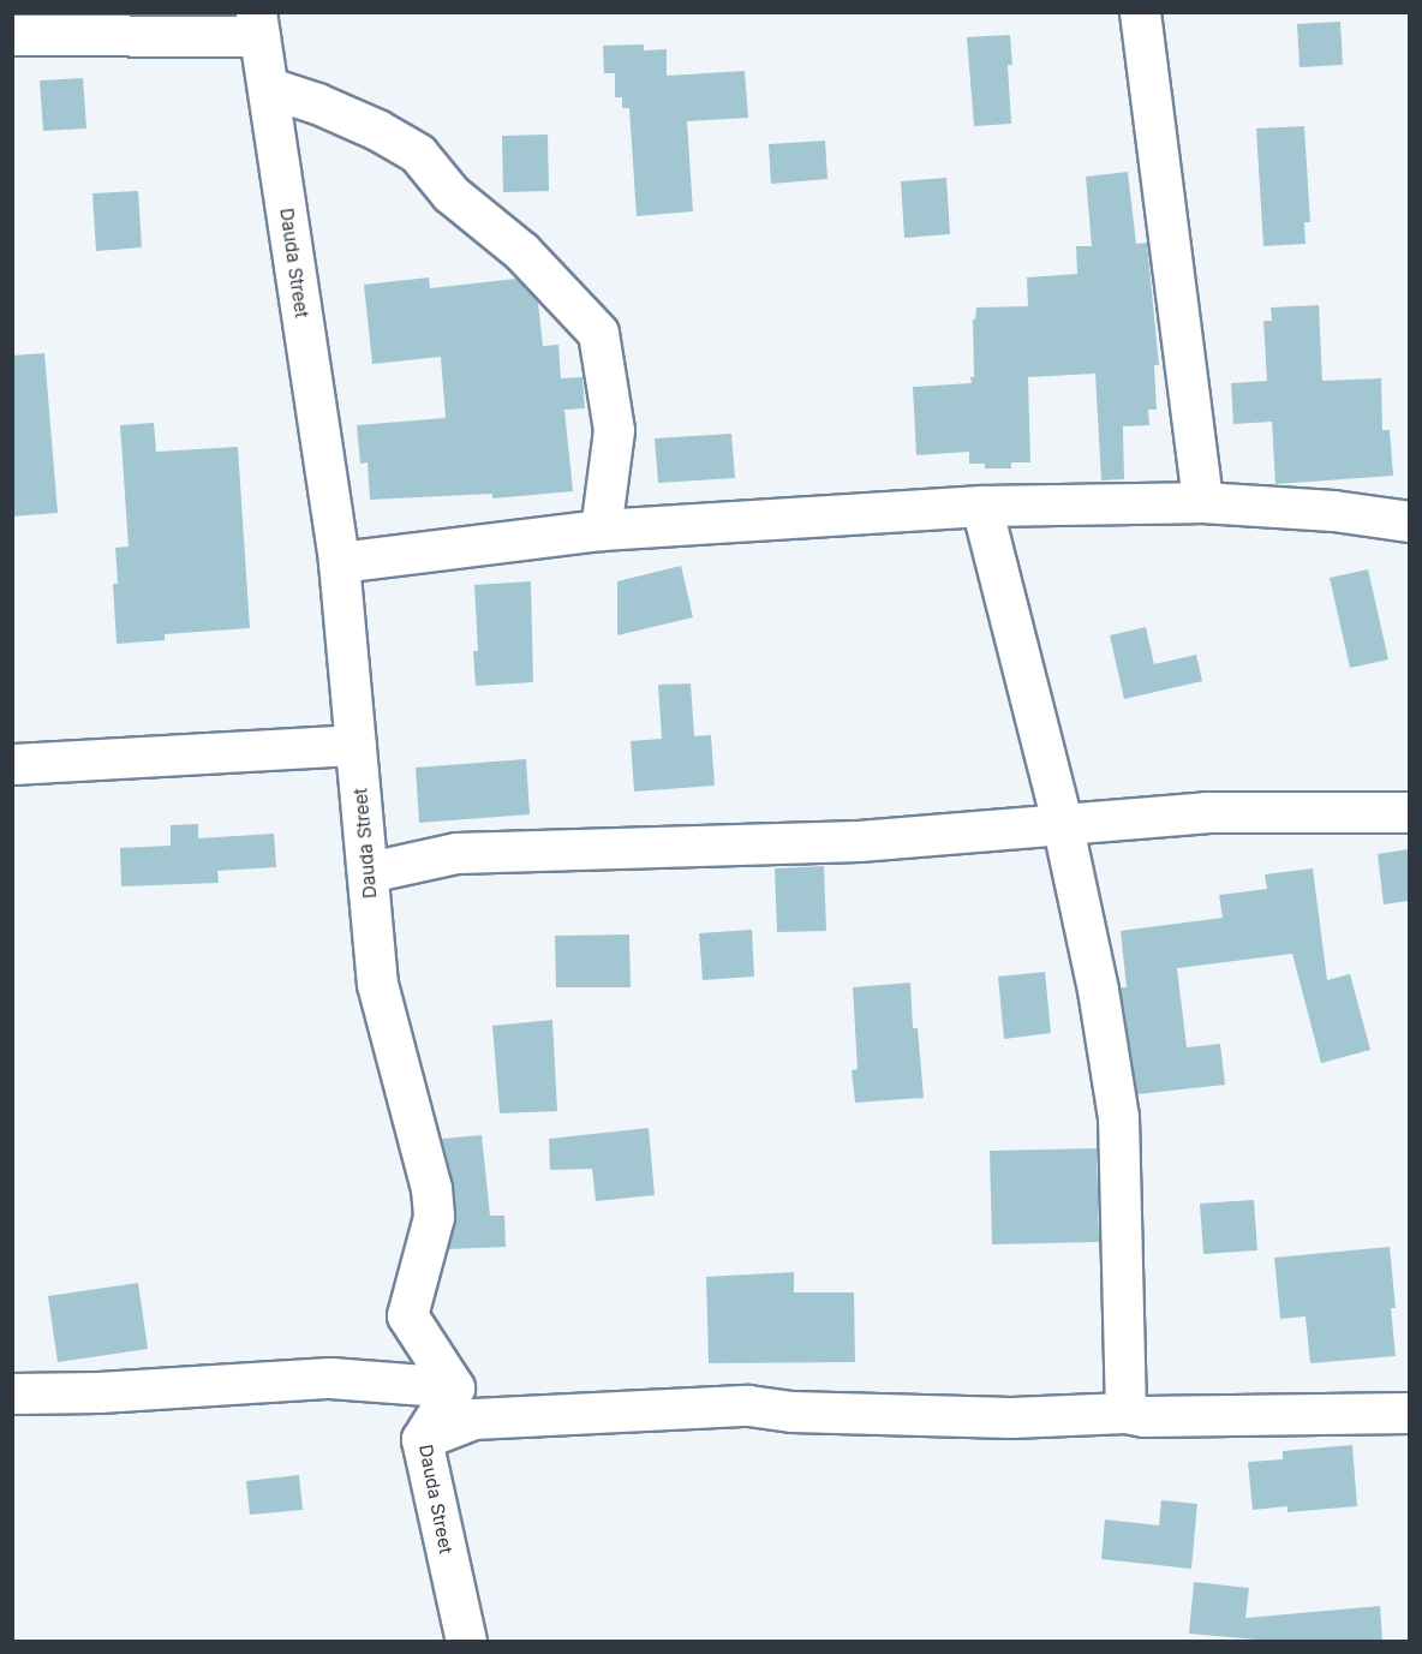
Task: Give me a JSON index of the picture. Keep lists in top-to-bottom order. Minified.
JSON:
{"streets":{"street":["Dauda Street"]}}
